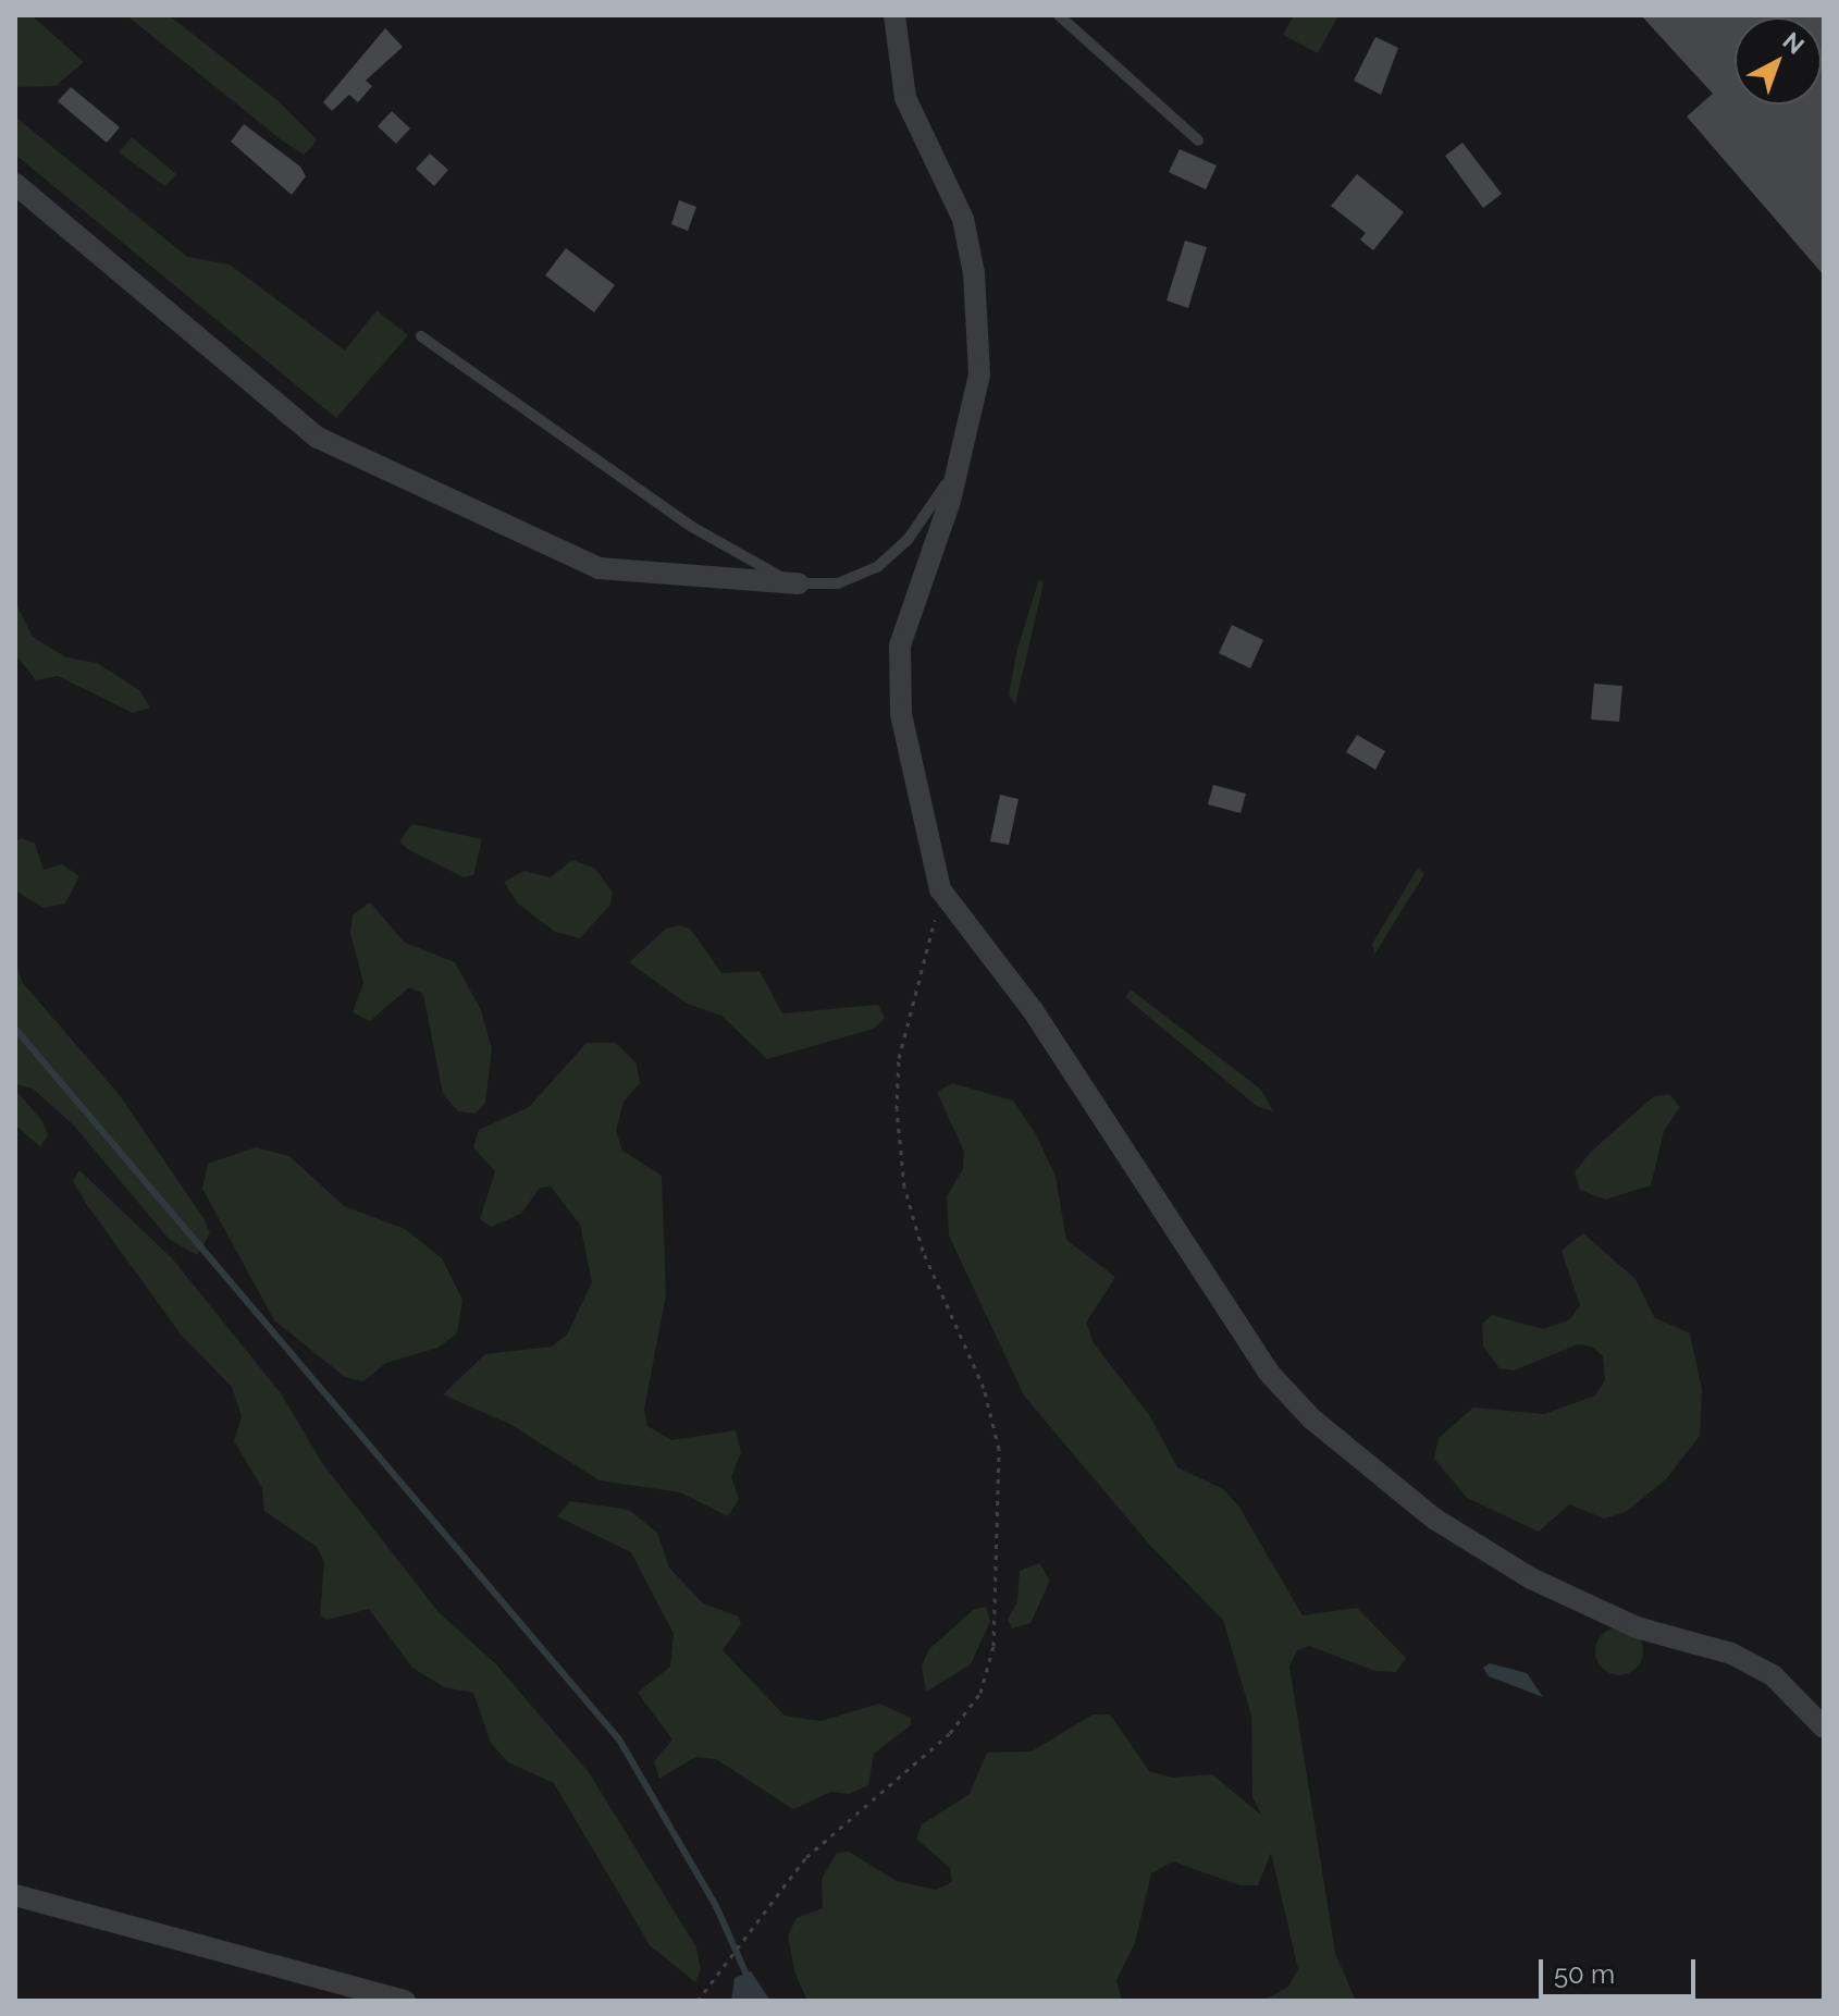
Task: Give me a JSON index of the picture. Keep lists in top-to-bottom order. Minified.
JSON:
{"scale_bar":"50 m","north":"top right"}
